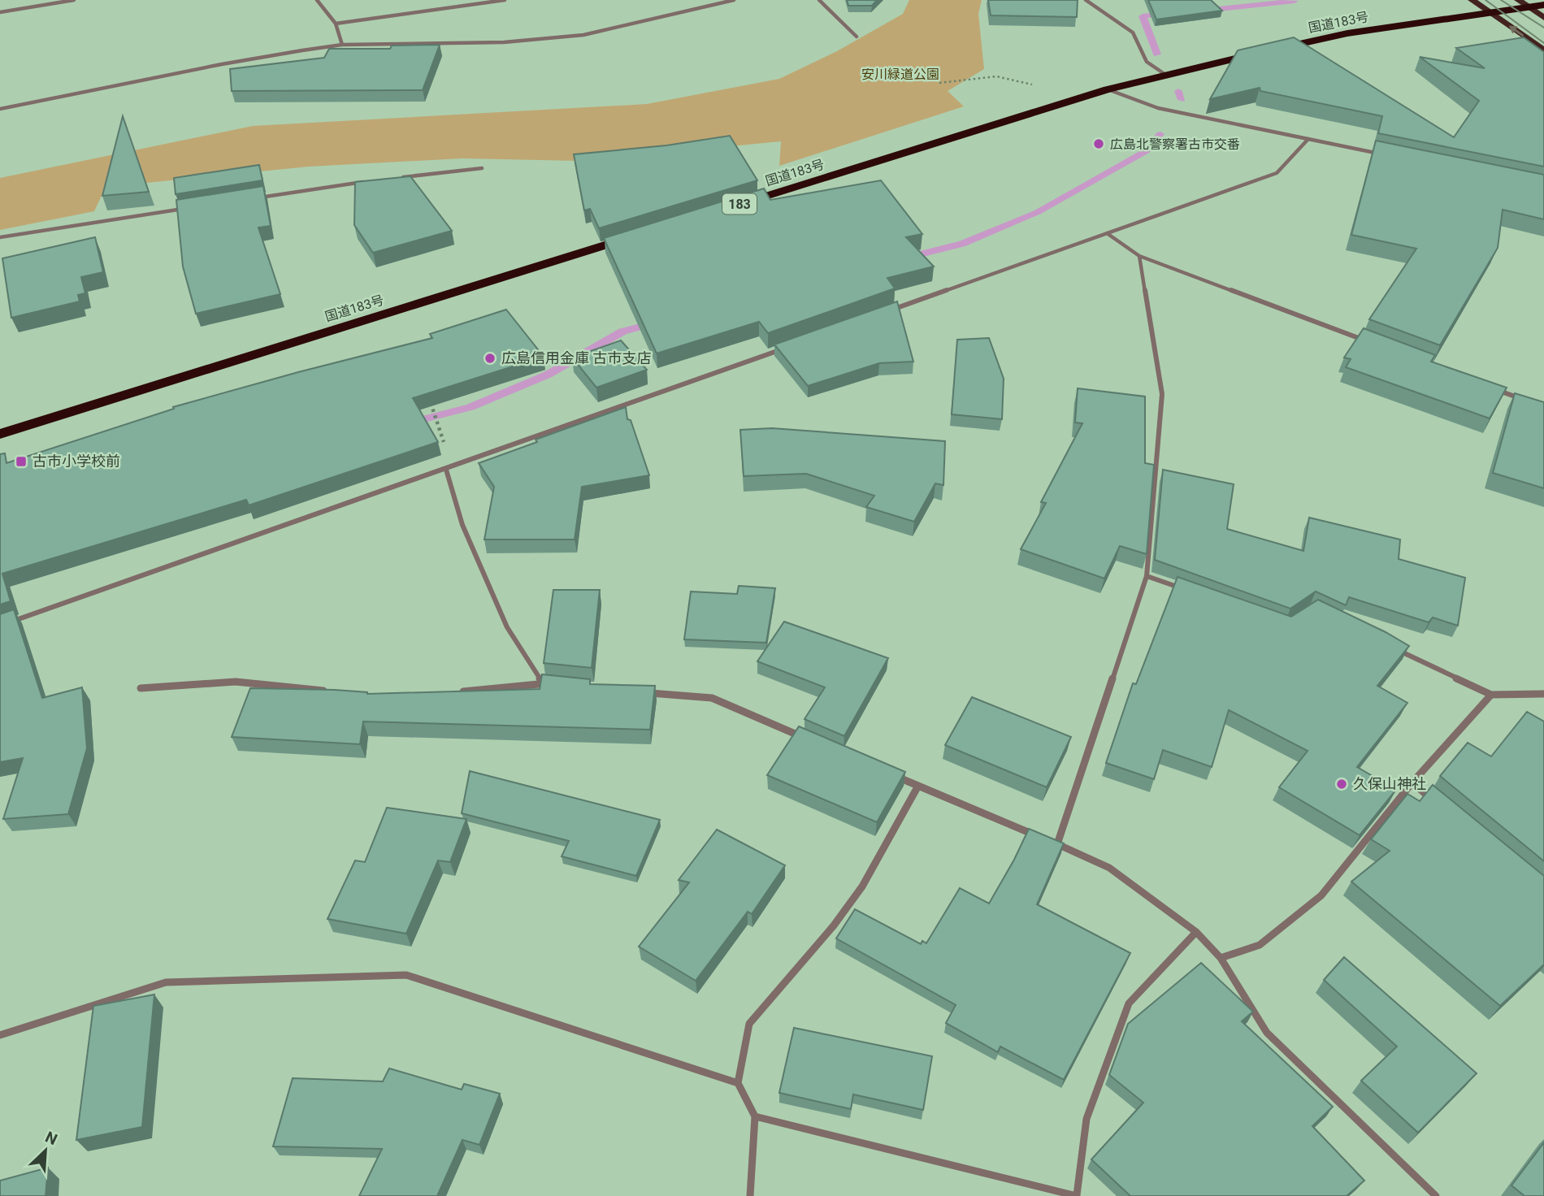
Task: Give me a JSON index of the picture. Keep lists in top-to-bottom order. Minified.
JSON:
{"streets":{"highway":["国道183号","183"]},"parks":["安川緑道公園"],"places":{"other":["広島北警察署古市交番","広島信用金庫 古市支店","久保山神社"],"transit":["古市小学校前"]},"north":"top right"}
